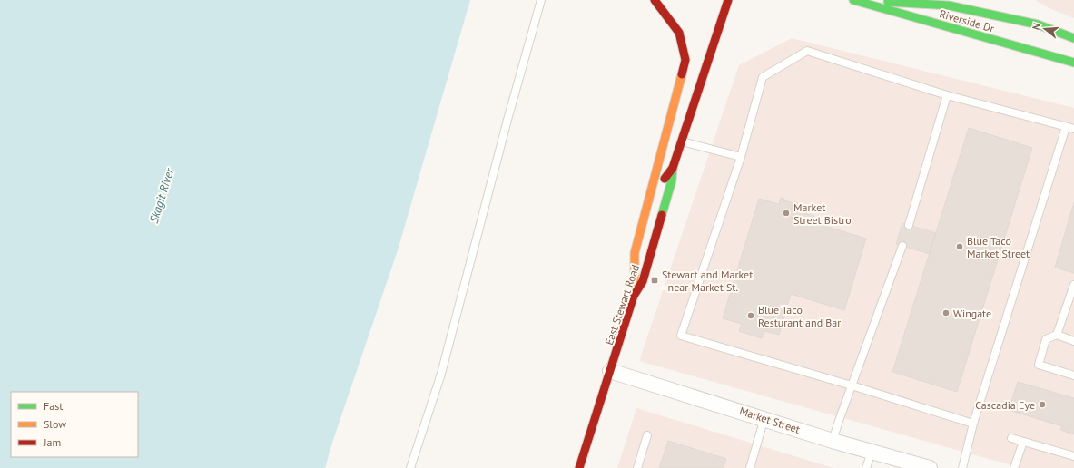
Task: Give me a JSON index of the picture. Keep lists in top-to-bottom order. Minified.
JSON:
{"streets":{"main road":["Riverside Dr","East Stewart Road"],"street":["Market Street"]},"crossings":[["East Stewart Road","Market Street"]],"water":["Skagit River"],"places":{"other":["Market Street Bistro","Blue Taco Market Street","Wingate","Blue Taco Resturant and Bar","Cascadia Eye"],"transit":["Stewart and Market - near Market St."]},"legend":["Fast","Slow","Jam"],"north":"left"}
